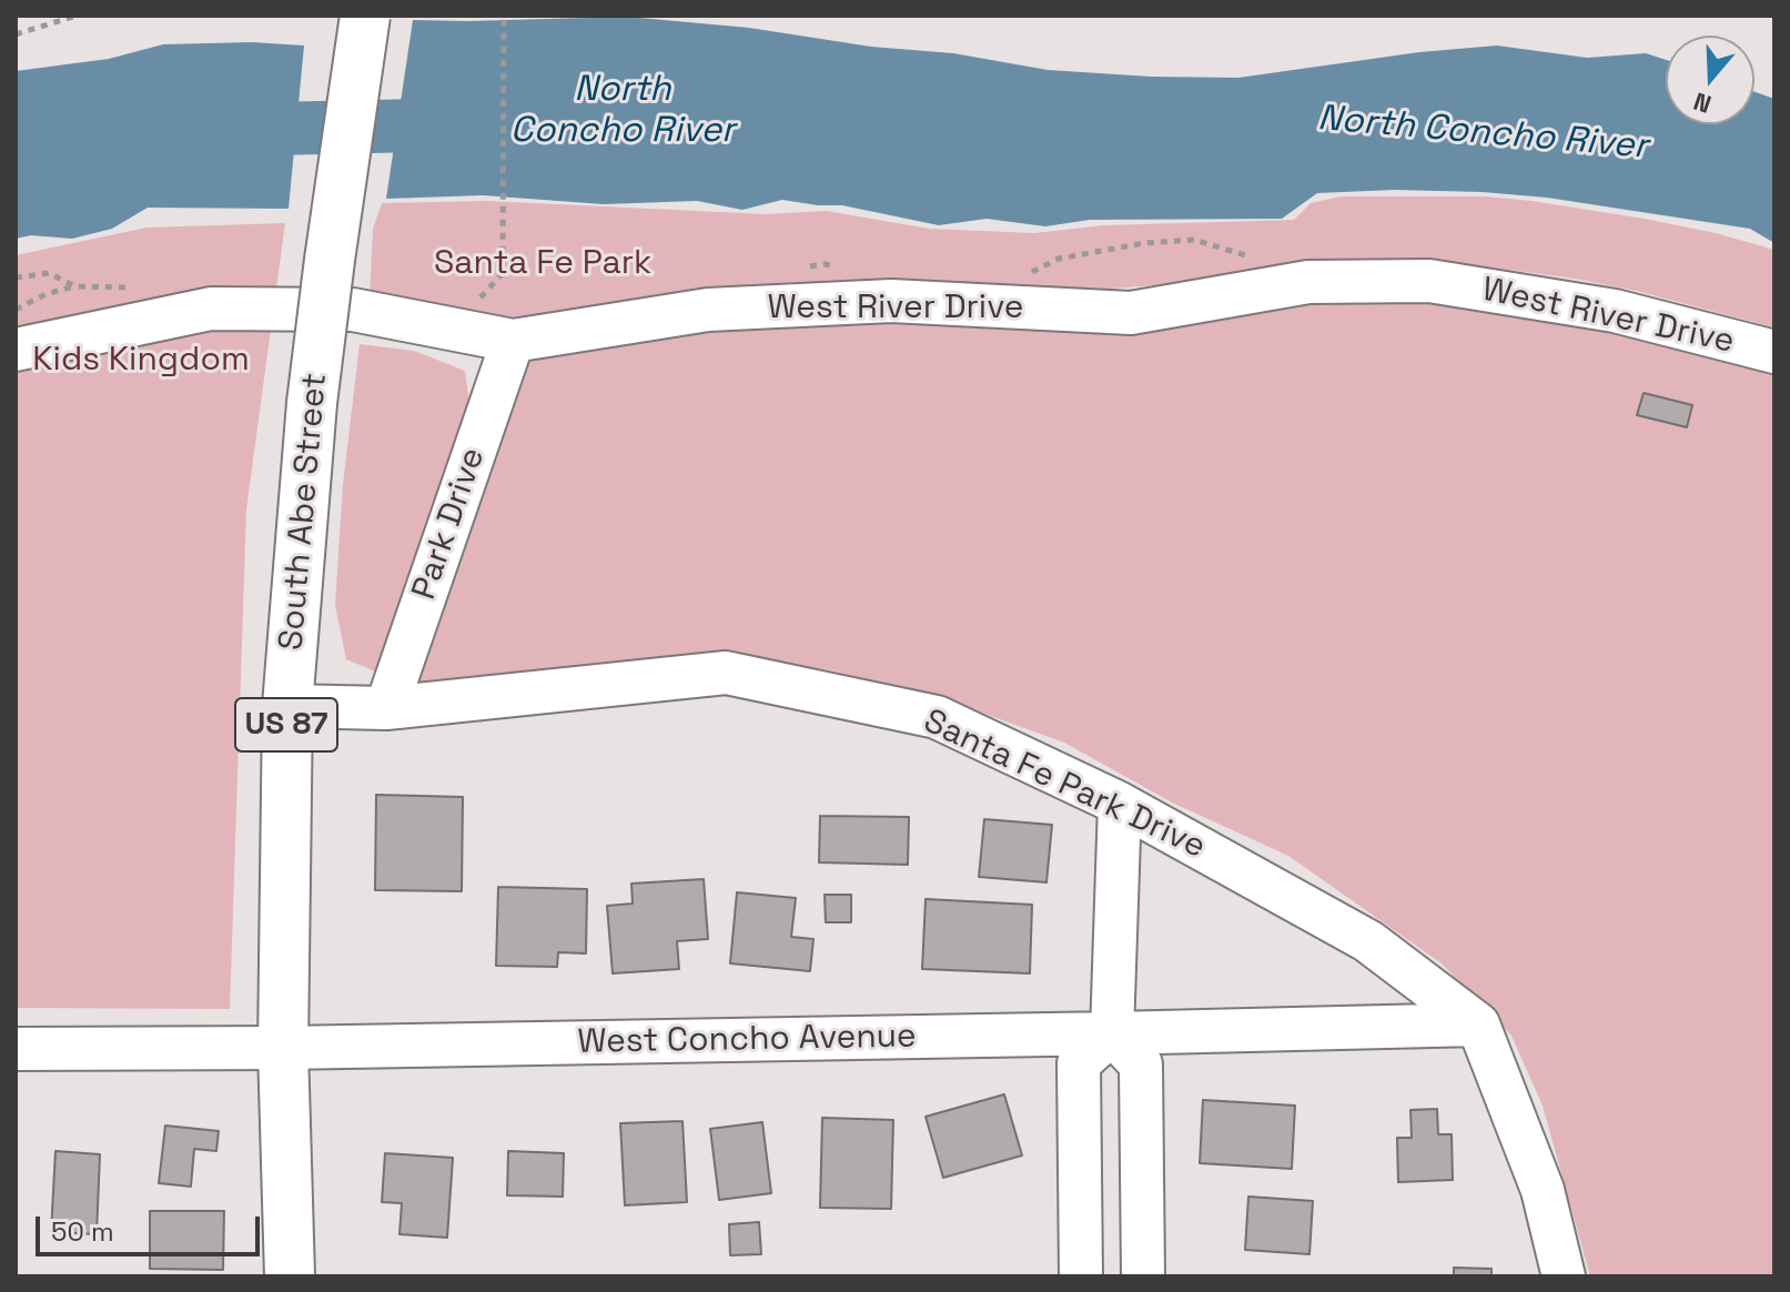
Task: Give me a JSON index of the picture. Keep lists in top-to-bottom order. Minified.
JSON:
{"streets":{"main road":["South Abe Street","US 87"],"street":["West River Drive","Park Drive","Santa Fe Park Drive","West Concho Avenue"]},"crossings":[["West River Drive","Park Drive"],["South Abe Street","Santa Fe Park Drive"],["South Abe Street","West Concho Avenue"],["Park Drive","Santa Fe Park Drive"],["Santa Fe Park Drive","West Concho Avenue"]],"water":["North Concho River"],"parks":["Santa Fe Park","Kids Kingdom"],"scale_bar":"50 m","north":"bottom"}
